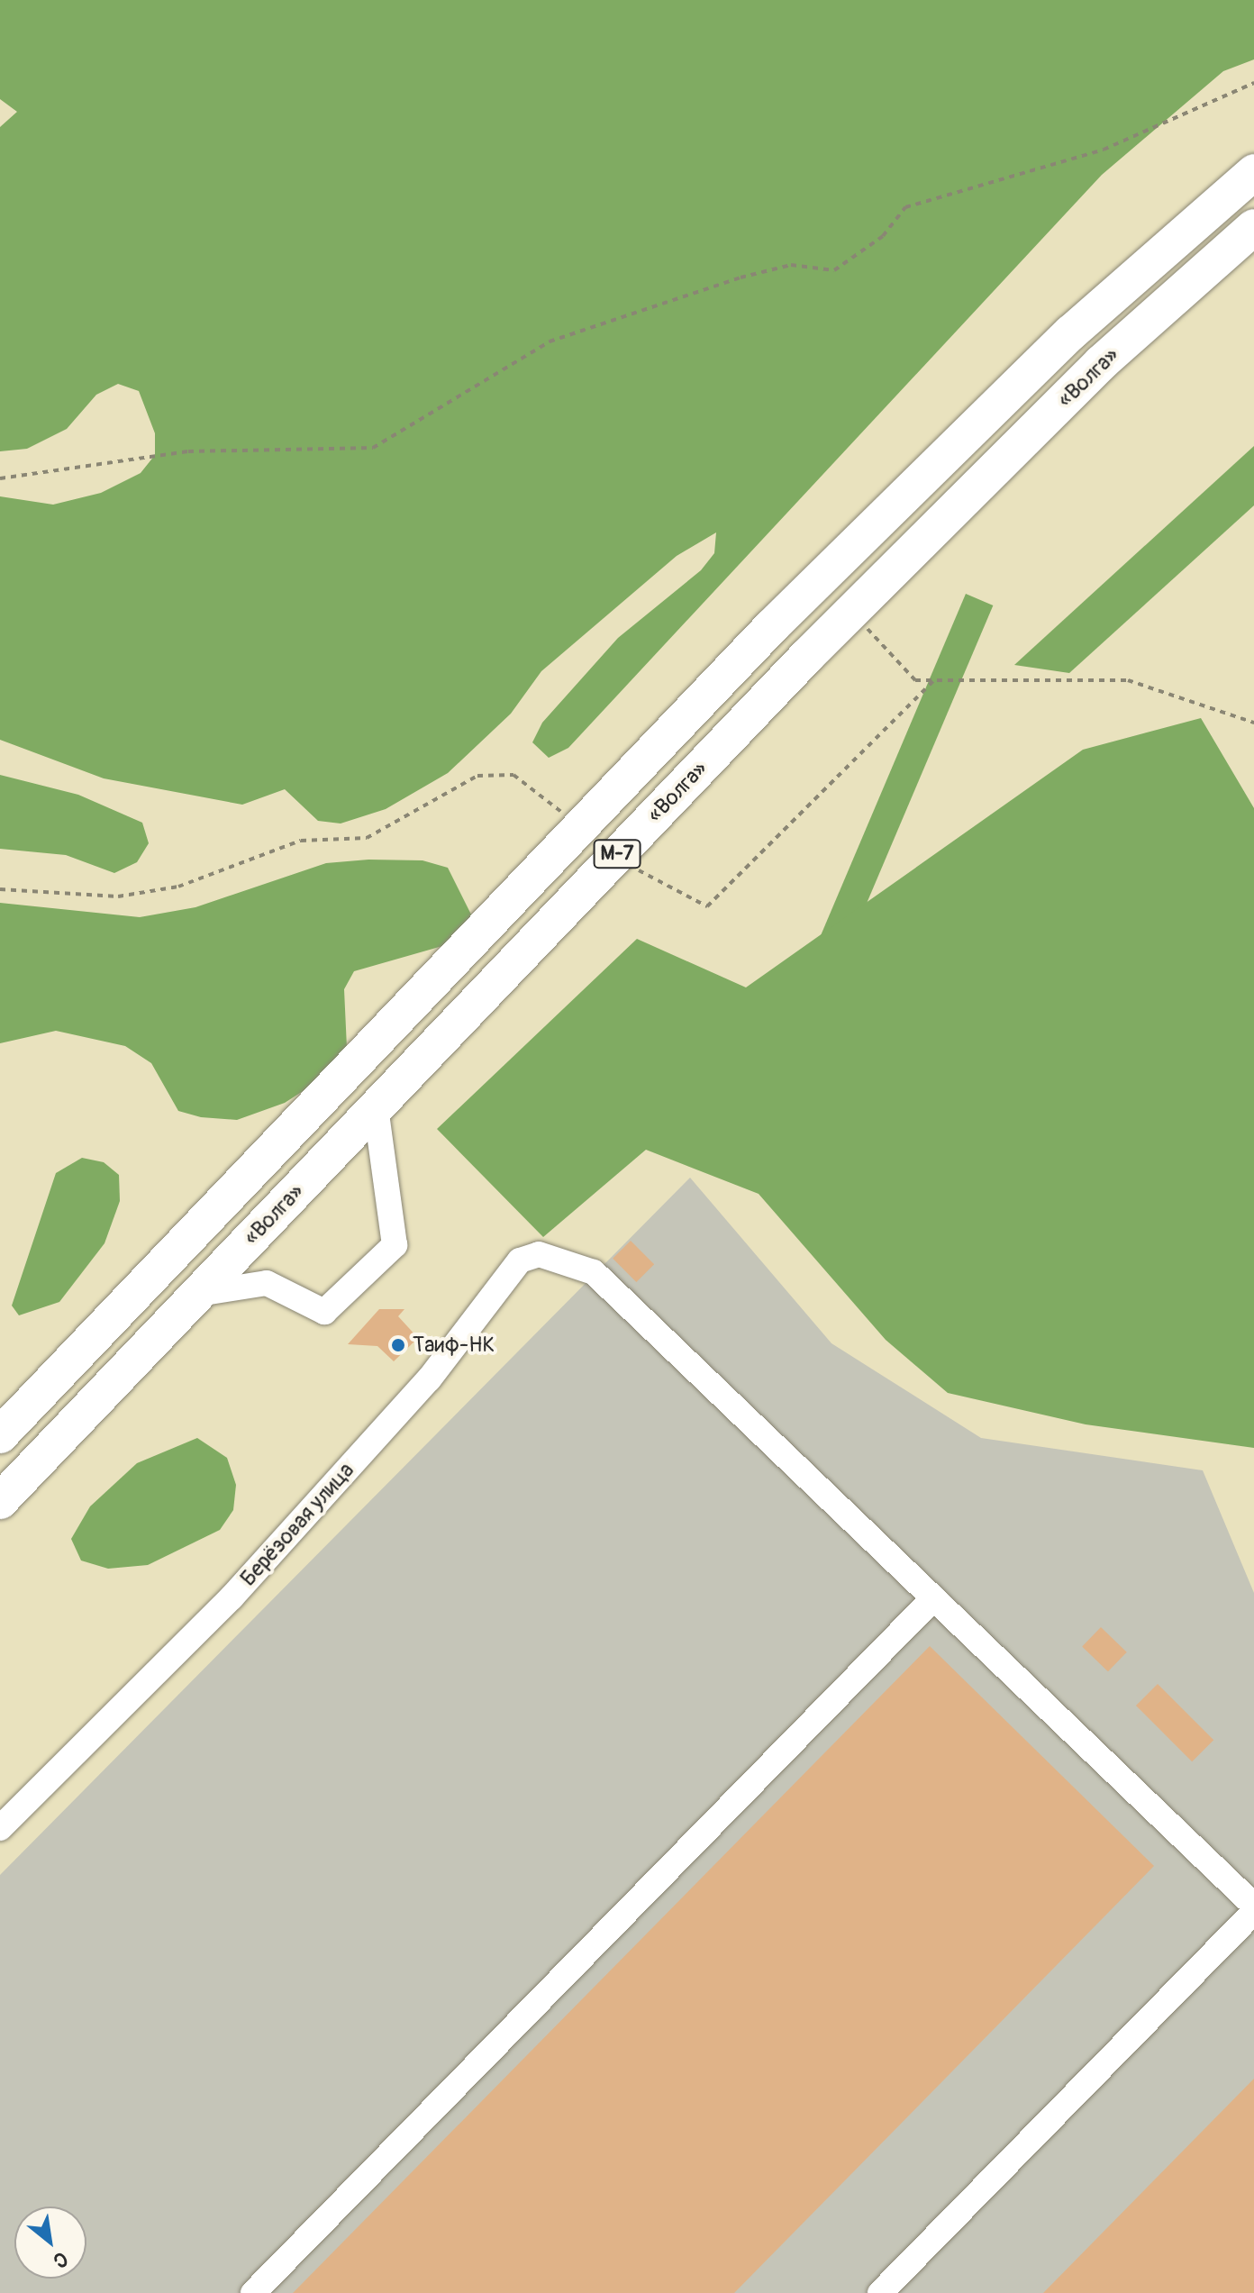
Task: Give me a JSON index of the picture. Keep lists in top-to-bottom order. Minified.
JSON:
{"streets":{"highway":["«Волга»","М-7"],"street":["Берёзовая улица"]},"places":["Таиф-НК"],"north":"bottom right"}
